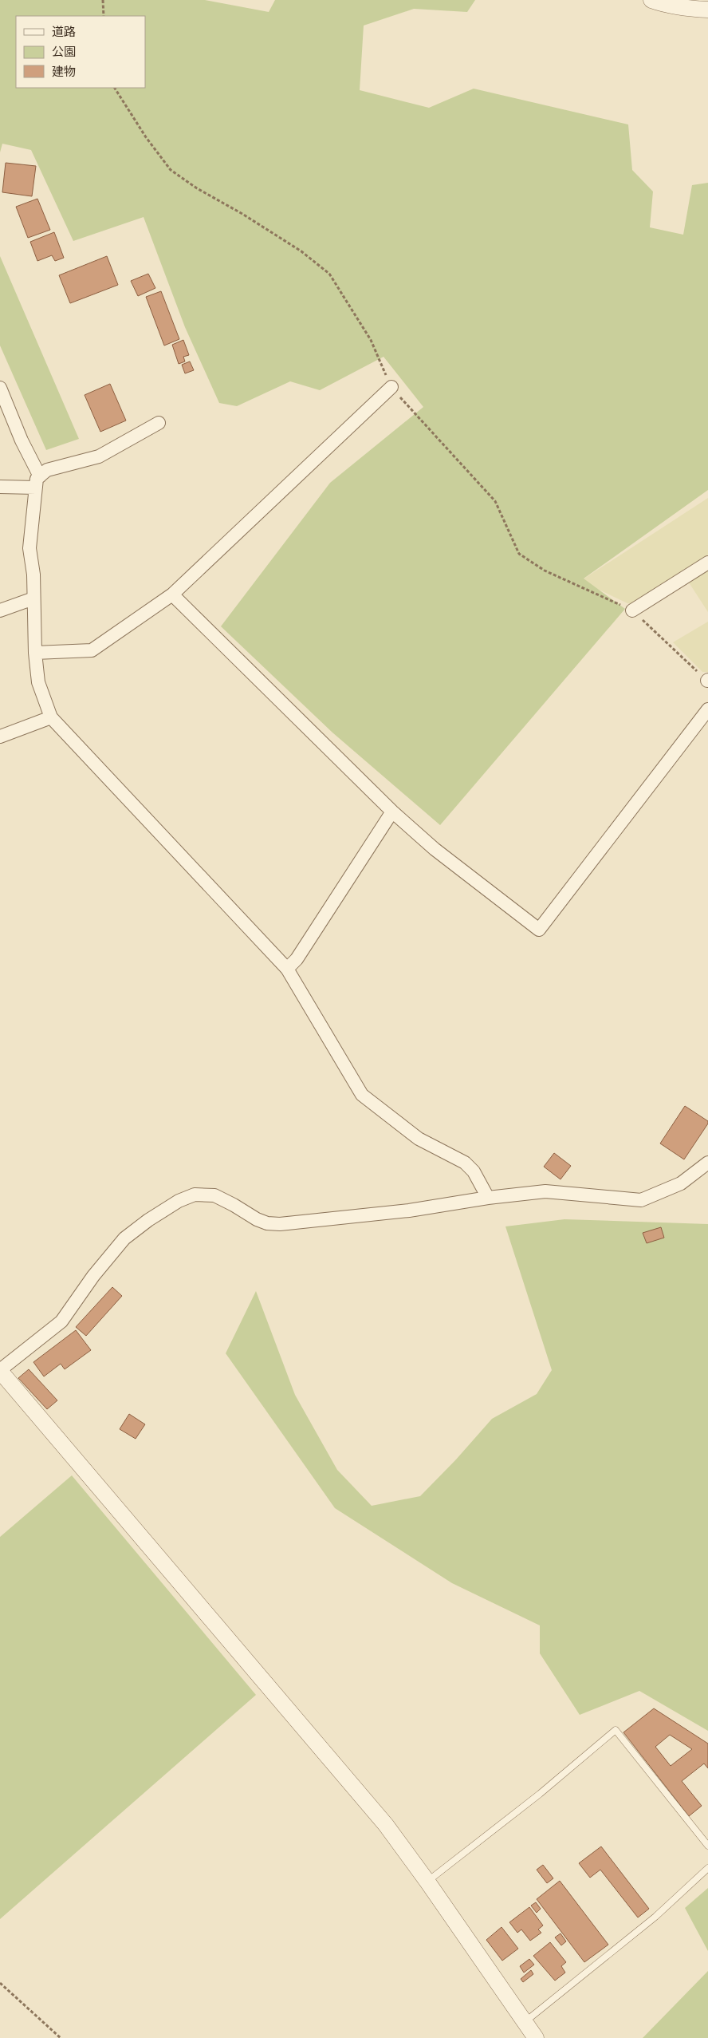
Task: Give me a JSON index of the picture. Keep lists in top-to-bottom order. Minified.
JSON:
{"legend":["道路","公園","建物"]}
